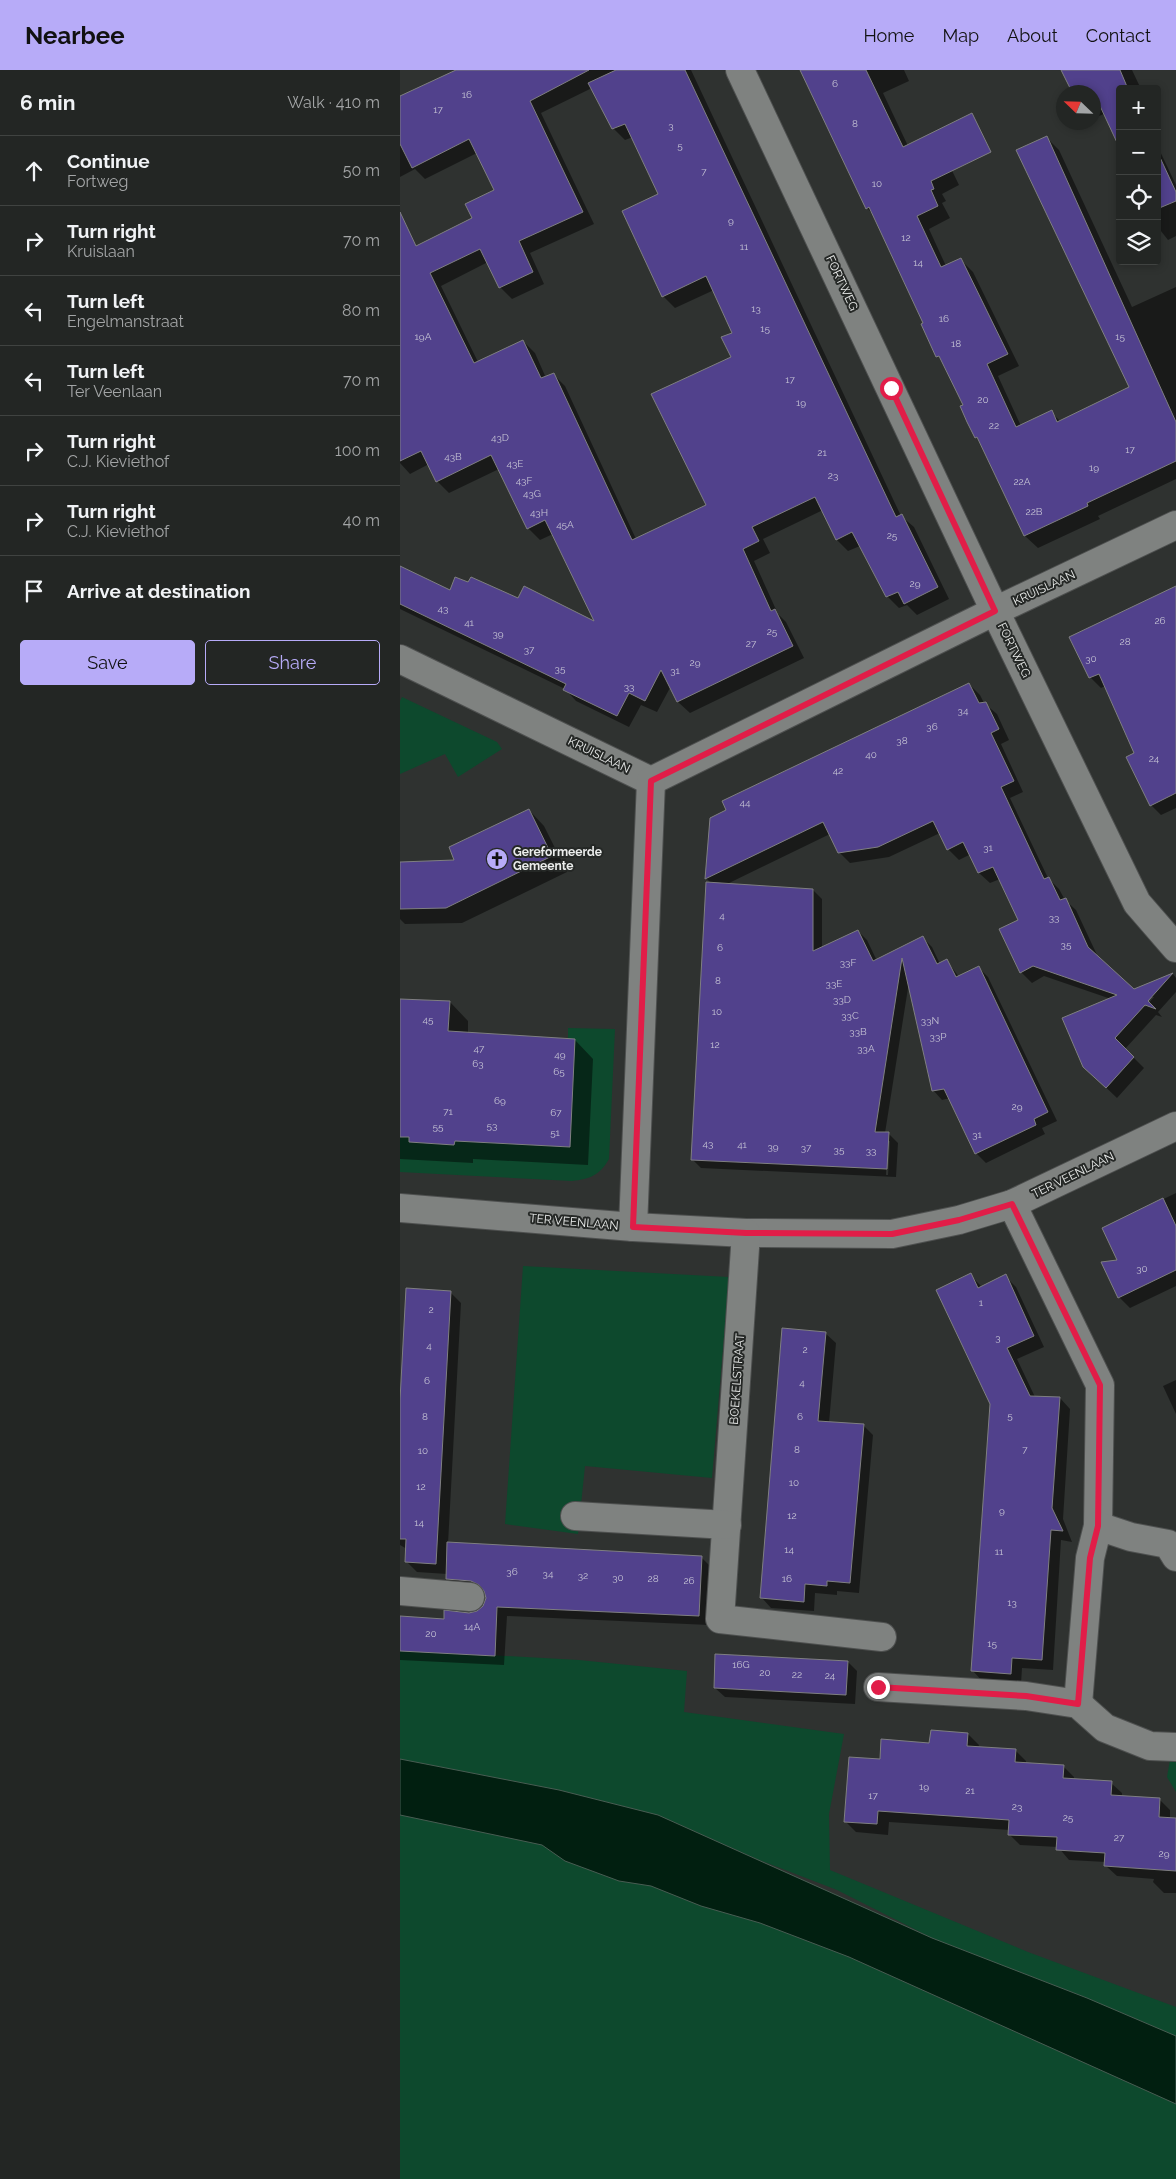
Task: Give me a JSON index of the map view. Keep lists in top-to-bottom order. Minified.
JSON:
{"streets":{"street":["FORTWEG","KRUISLAAN","TER VEENLAAN","BOEKELSTRAAT"]},"crossings":[["FORTWEG","KRUISLAAN"],["TER VEENLAAN","BOEKELSTRAAT"]],"places":{"church":["Gereformeerde Gemeente"]},"house_numbers":["6","16","17","8","3","5","7","10","9","12","11","14","13","16","15","19A","15","18","17","20","19","22","43D","17","21","43B","43E","19","23","43F","22A","43G","22B","43H","45A","25","29","43","26","41","25","39","28","27","37","30","29","35","31","33","34","36","38","40","24","42","44","31","4","33","35","6","33F","8","33E","33D","10","33C","45","33N","33B","33P","12","47","33A","49","63","65","69","29","71","67","53","55","51","31","43","41","39","37","35","33","30","1","2","3","4","2","6","4","5","8","6","8","7","10","10","12","9","12","14","14","11","36","34","32","30","28","16","26","13","14A","20","15","16G","20","22","24","19","21","17","23","25","27","29"],"north":"top left","page":{"header":"Nearbee","nav":["Home","Map","About","Contact"],"heading":["6 min","Walk · 410 m"],"map_buttons":["+","−"],"list":[["Continue","Fortweg","50 m"],["Turn right","Kruislaan","70 m"],["Turn left","Engelmanstraat","80 m"],["Turn left","Ter Veenlaan","70 m"],["Turn right","C.J. Kieviethof","100 m"],["Turn right","C.J. Kieviethof","40 m"],"Arrive at destination"],"buttons":["Save","Share"]}}
